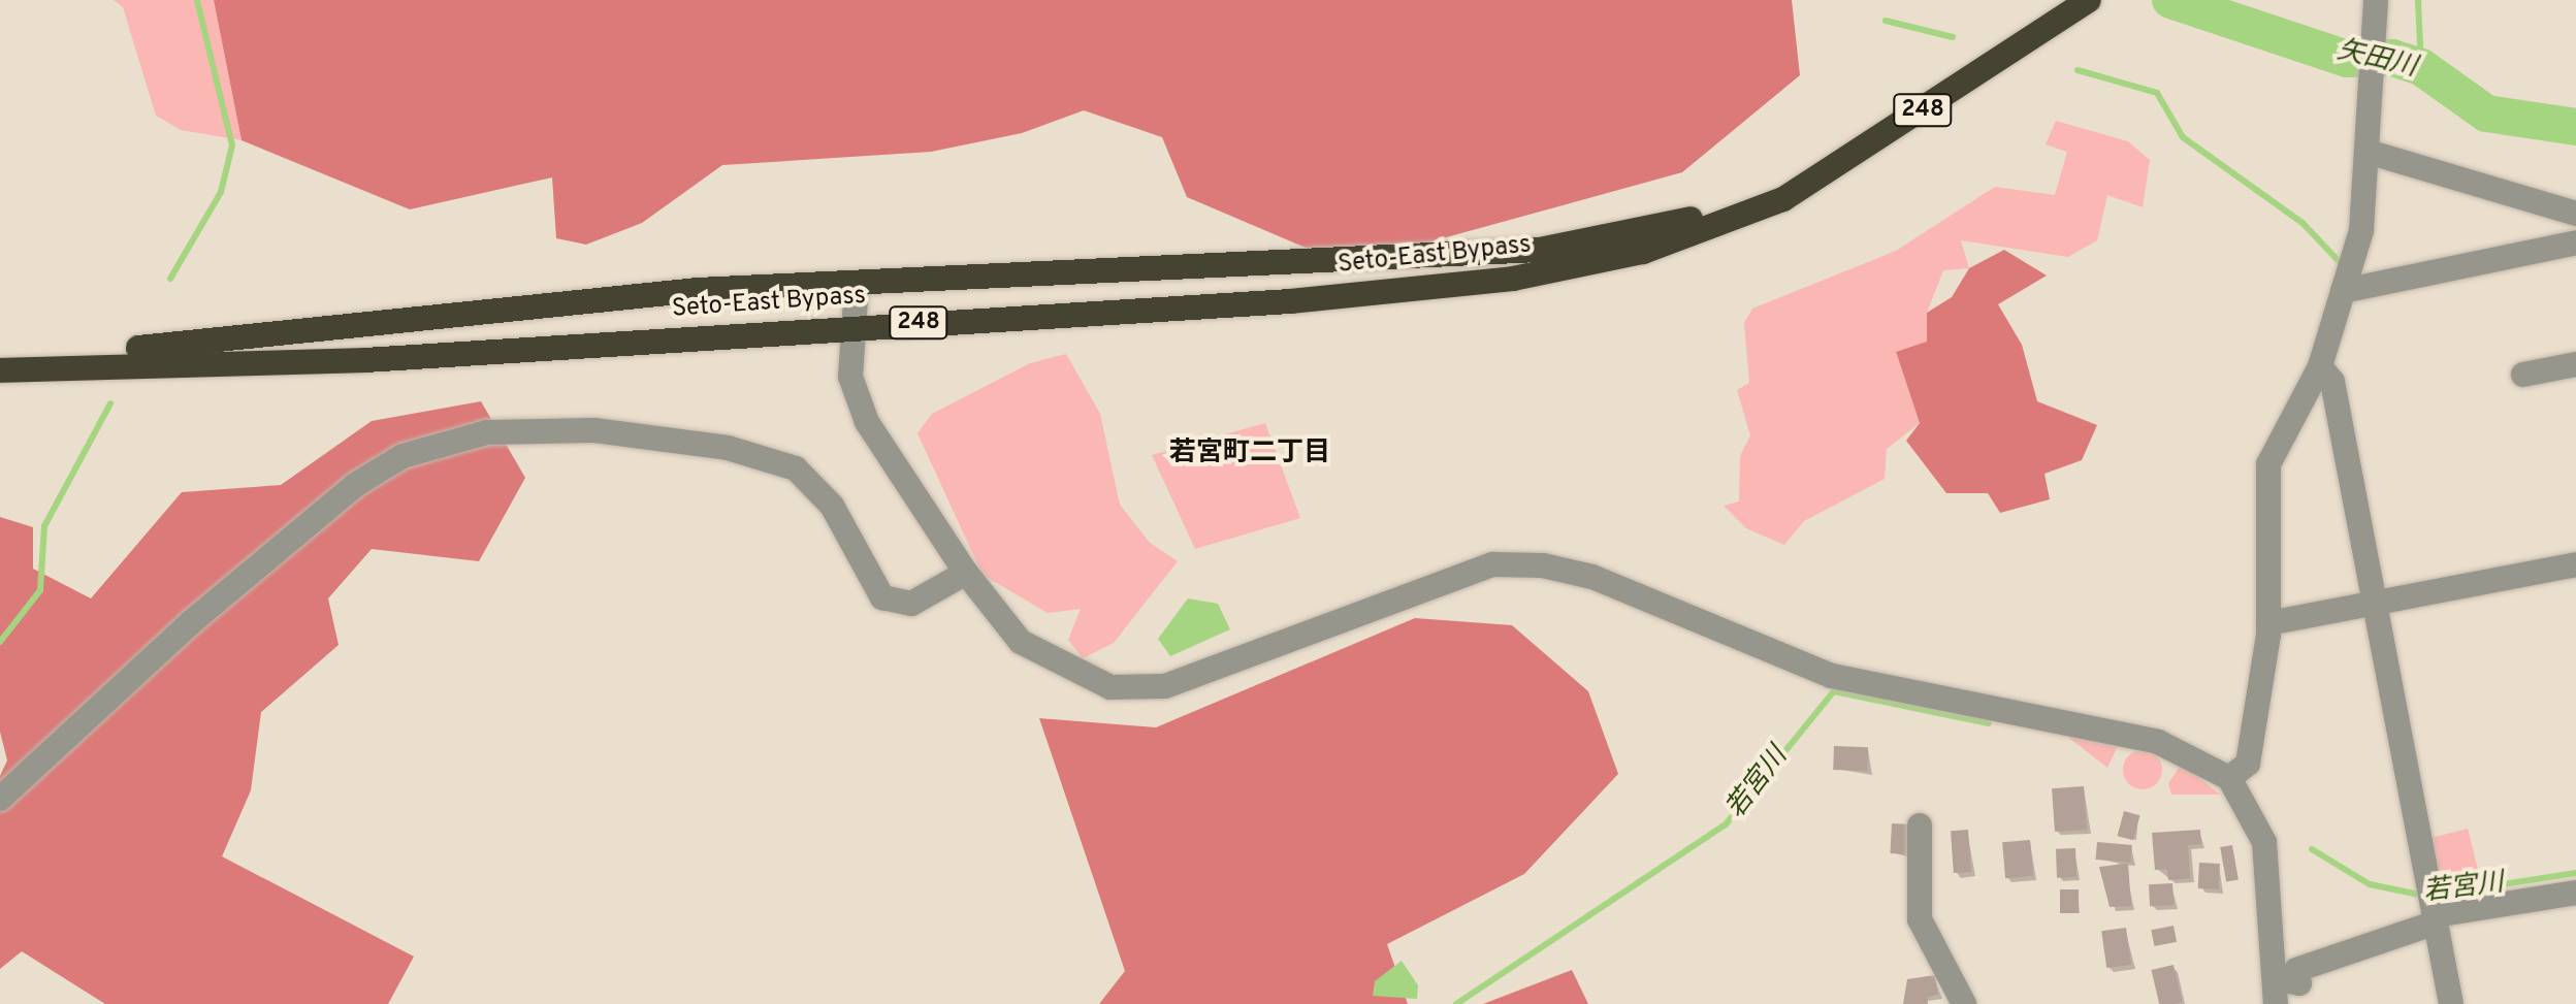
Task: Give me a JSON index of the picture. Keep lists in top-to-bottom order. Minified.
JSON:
{"streets":{"highway":["248","Seto-East Bypass"]},"districts":["若宮町二丁目"],"water":["矢田川","若宮川"]}
